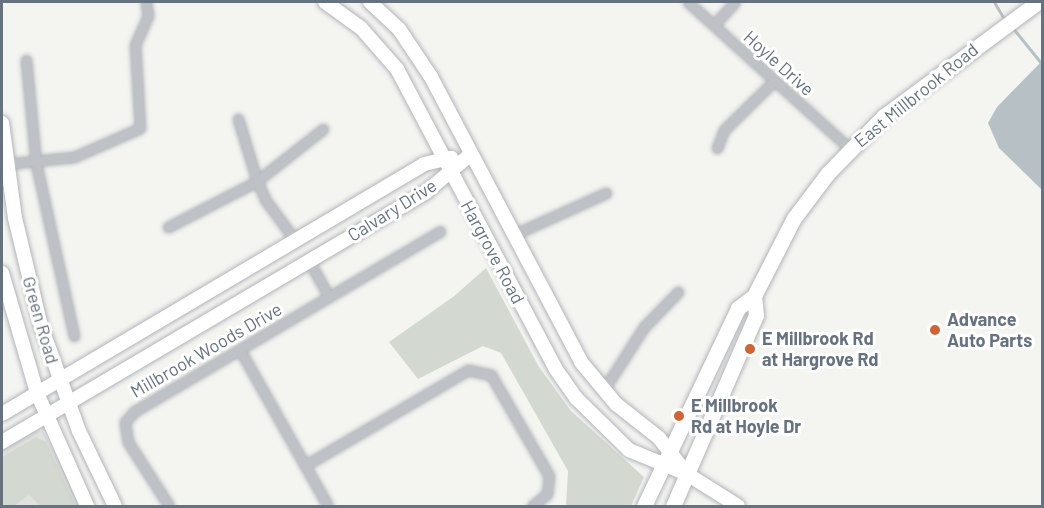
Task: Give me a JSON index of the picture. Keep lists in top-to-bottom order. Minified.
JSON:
{"streets":{"main road":["East Millbrook Road"],"street":["Hoyle Drive","Calvary Drive","Hargrove Road","Green Road","Millbrook Woods Drive"]},"crossings":[["Hoyle Drive","East Millbrook Road"],["East Millbrook Road","Hargrove Road"],["Calvary Drive","Hargrove Road"],["Calvary Drive","Green Road"]],"places":["Advance Auto Parts","E Millbrook Rd at Hargrove Rd","E Millbrook Rd at Hoyle Dr"]}
